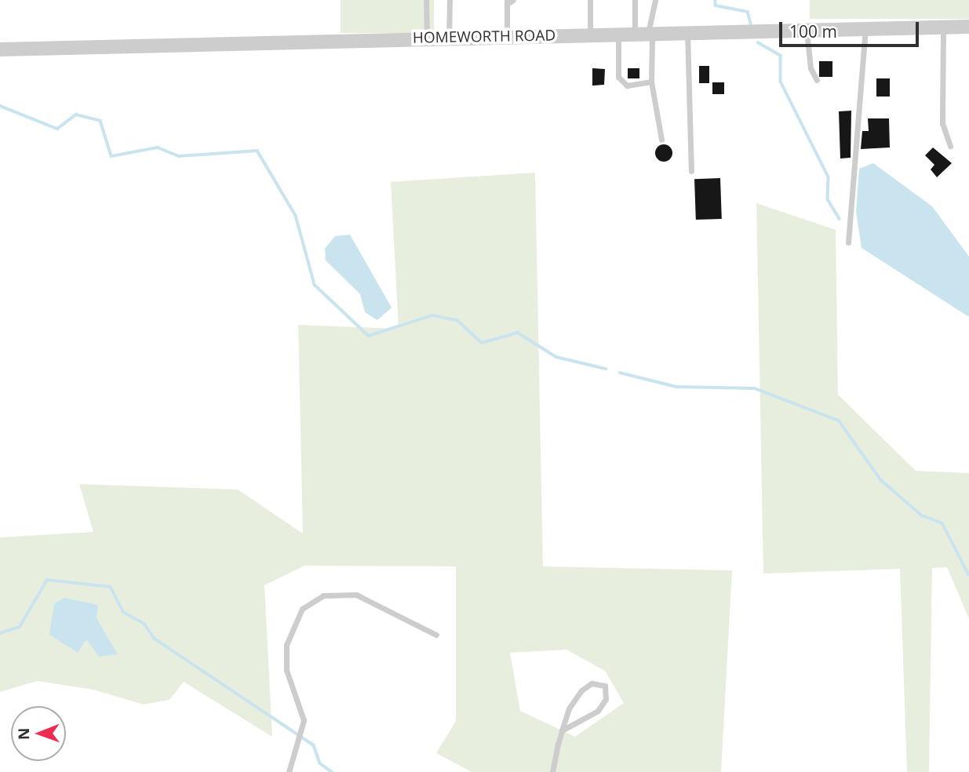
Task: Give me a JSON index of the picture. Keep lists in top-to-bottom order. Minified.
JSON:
{"streets":{"street":["HOMEWORTH ROAD"]},"scale_bar":"100 m","north":"left"}
